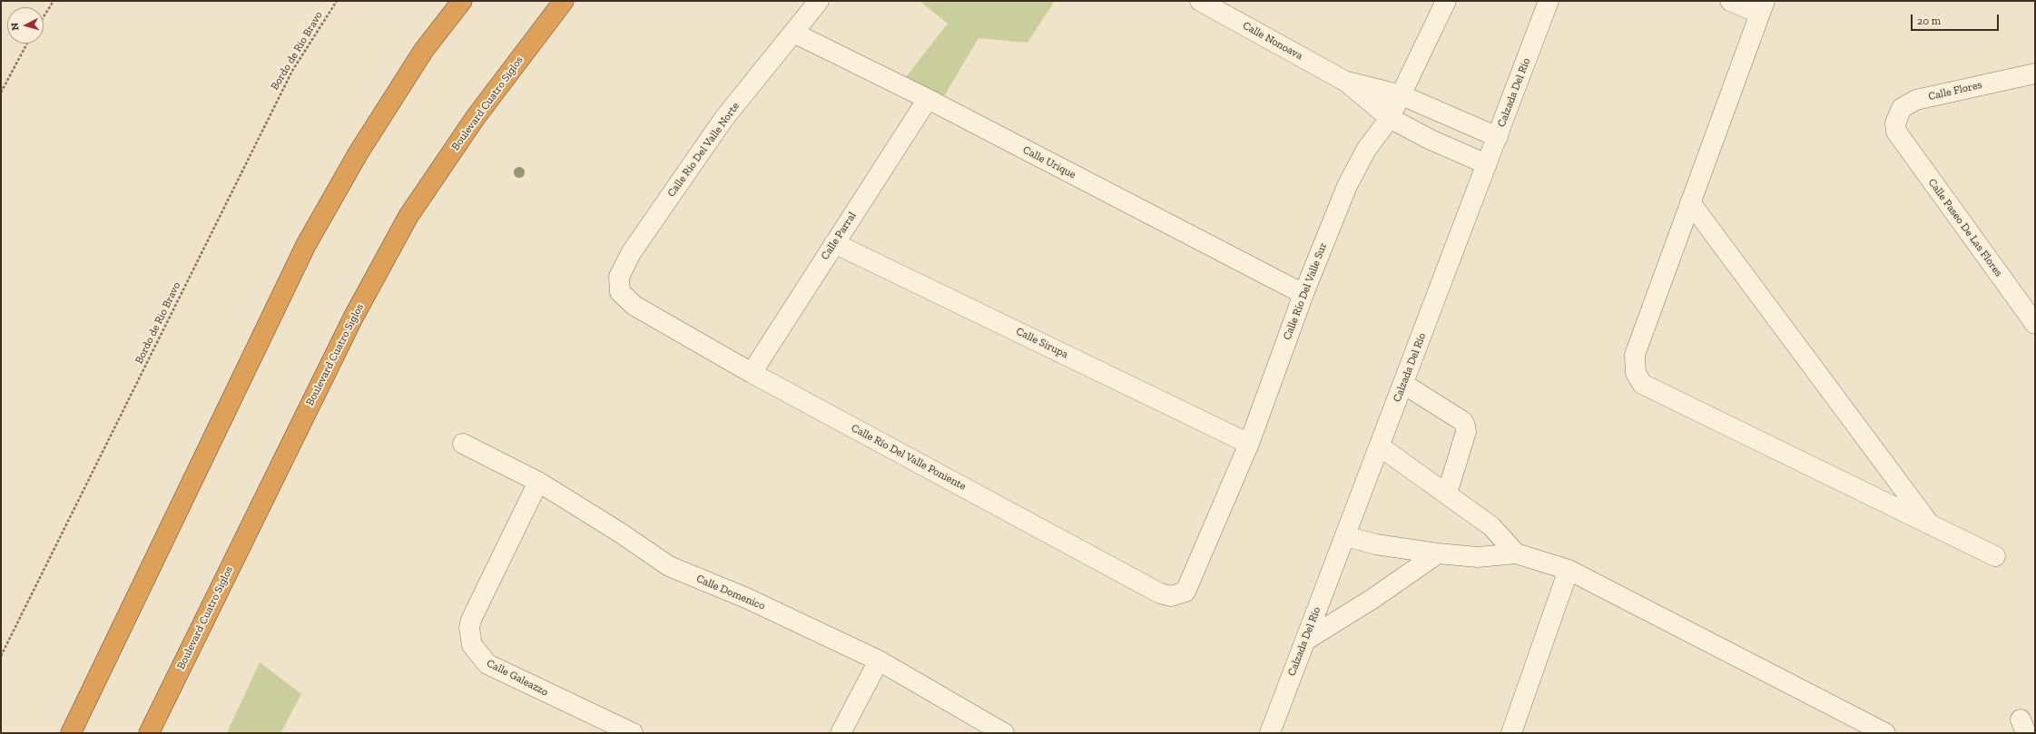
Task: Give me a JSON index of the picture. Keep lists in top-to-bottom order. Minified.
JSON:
{"streets":{"highway":["Boulevard Cuatro Siglos"],"street":["Calle Nonoava","Calle Flores","Calzada Del Río","Calle Río Del Valle Norte","Calle Urique","Calle Paseo De Las Flores","Calle Parral","Calle Río Del Valle Sur","Calle Sirupa","Calle Río Del Valle Poniente","Calle Domenico","Calle Galeazzo"],"path":["Bordo de Rio Bravo"]},"crossings":[["Calle Nonoava","Calzada Del Río"],["Calle Nonoava","Calle Río Del Valle Sur"],["Calle Flores","Calle Paseo De Las Flores"],["Calle Río Del Valle Norte","Calle Urique"],["Calle Río Del Valle Norte","Calle Río Del Valle Poniente"],["Calle Urique","Calle Parral"],["Calle Urique","Calle Río Del Valle Sur"],["Calle Parral","Calle Sirupa"],["Calle Parral","Calle Río Del Valle Poniente"],["Calle Río Del Valle Sur","Calle Sirupa"],["Calle Río Del Valle Sur","Calle Río Del Valle Poniente"],["Calle Domenico","Calle Galeazzo"]],"scale_bar":"20 m","north":"left"}
